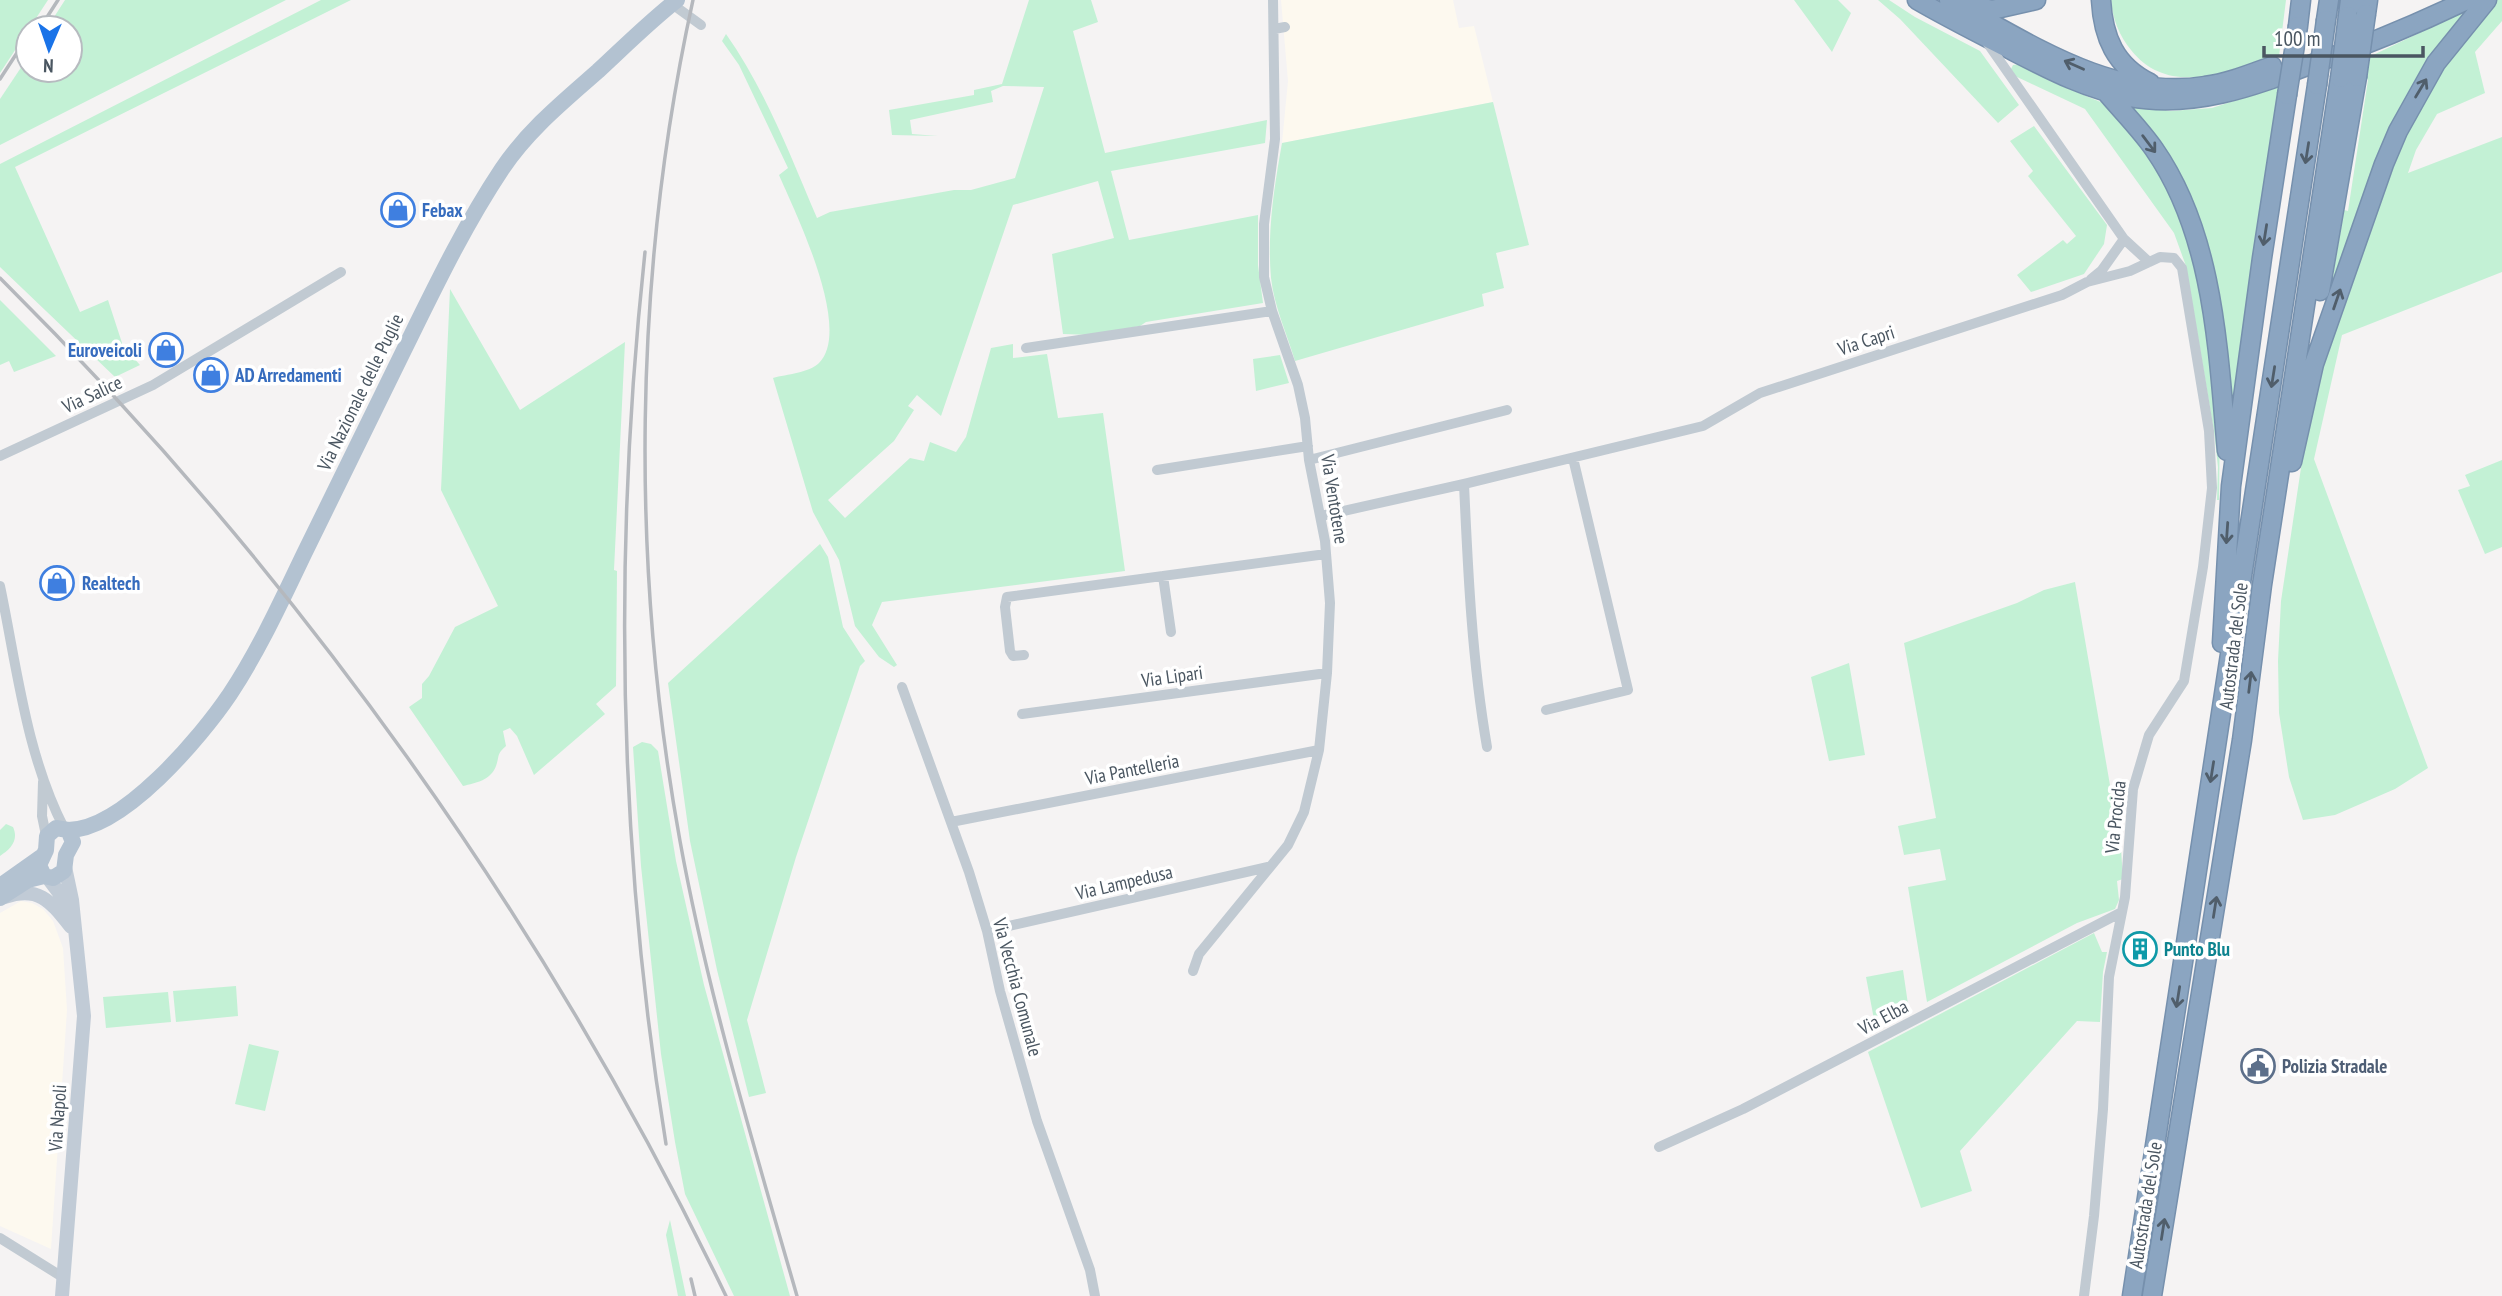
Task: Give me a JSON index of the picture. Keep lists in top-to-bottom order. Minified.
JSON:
{"streets":{"highway":["Autostrada del Sole"],"main road":["Via Nazionale delle Puglie","Via Napoli"],"street":["Via Capri","Via Salice","Via Ventotene","Via Lipari","Via Pantelleria","Via Procida","Via Lampedusa","Via Vecchia Comunale","Via Elba"]},"crossings":[["Via Capri","Via Ventotene"],["Via Capri","Via Procida"],["Via Ventotene","Via Lipari"],["Via Ventotene","Via Pantelleria"],["Via Ventotene","Via Lampedusa"],["Via Pantelleria","Via Vecchia Comunale"],["Via Procida","Via Elba"],["Via Lampedusa","Via Vecchia Comunale"]],"places":{"shop":["Febax","Euroveicoli","AD Arredamenti","Realtech"],"building":["Punto Blu"],"public building":["Polizia Stradale"]},"scale_bar":"100 m","north":"bottom"}
